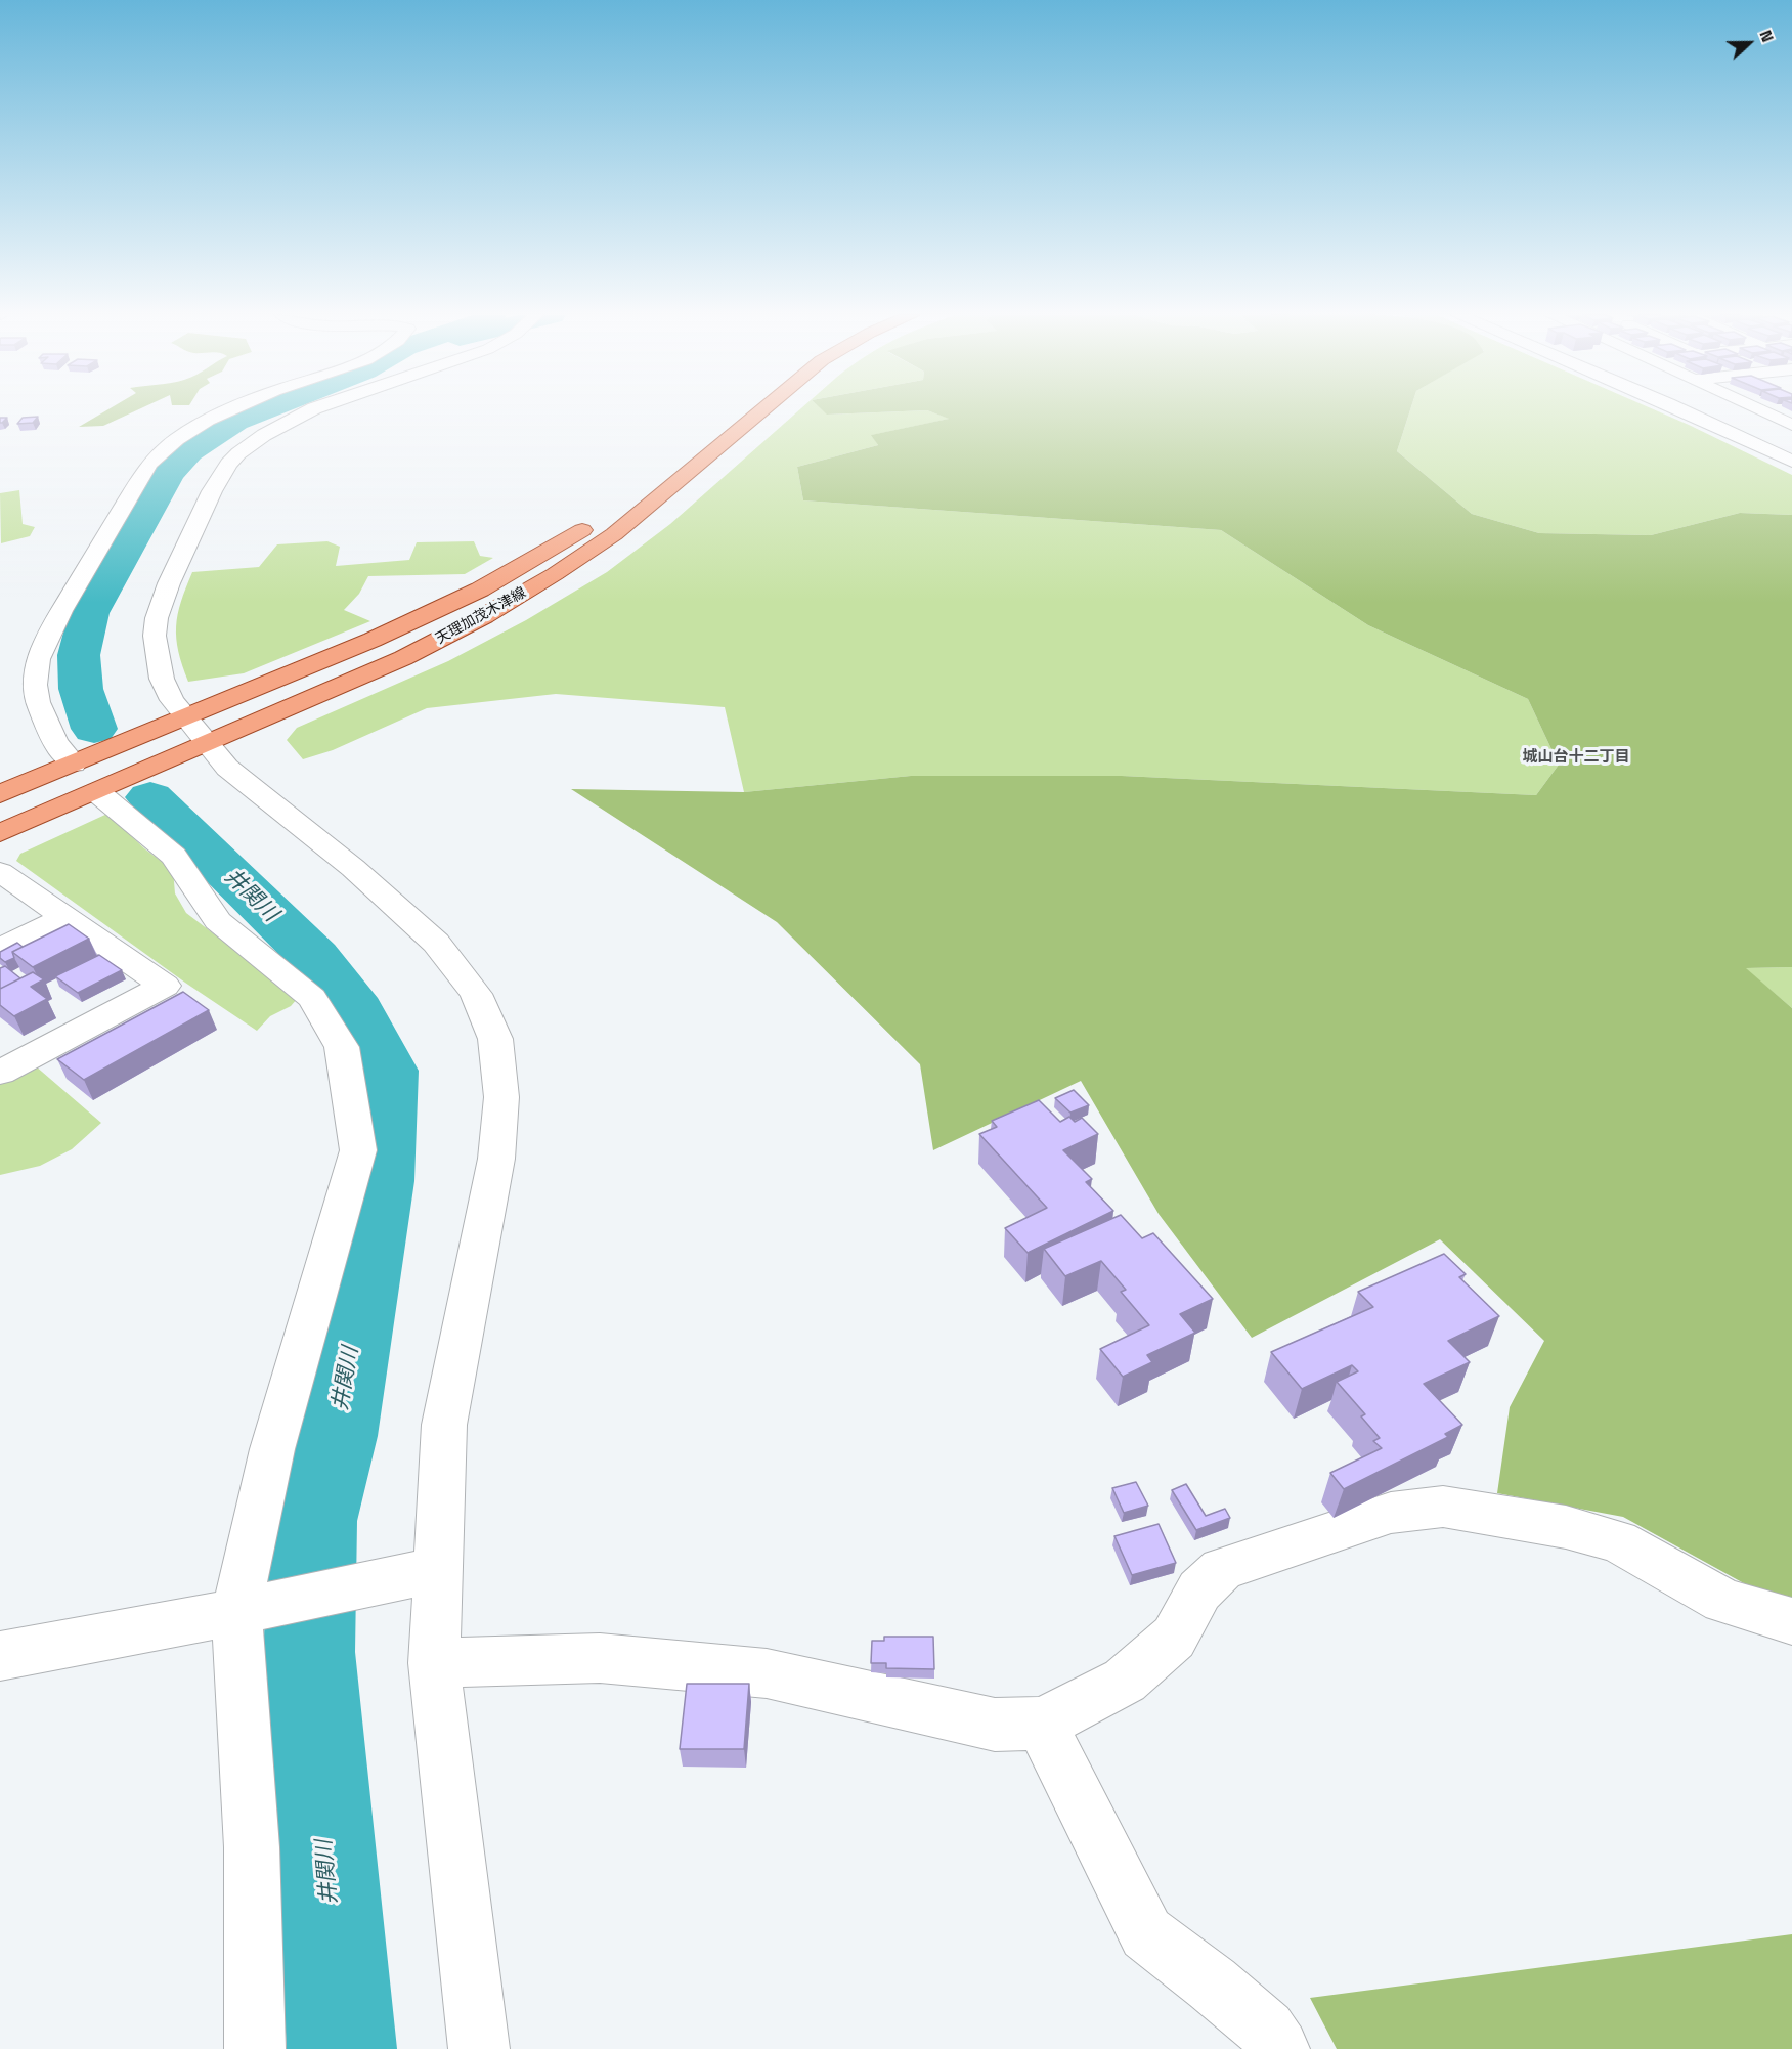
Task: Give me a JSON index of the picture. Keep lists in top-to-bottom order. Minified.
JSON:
{"streets":{"main road":["天理加茂木津線"]},"districts":["城山台十二丁目"],"water":["井関川"],"north":"right"}
